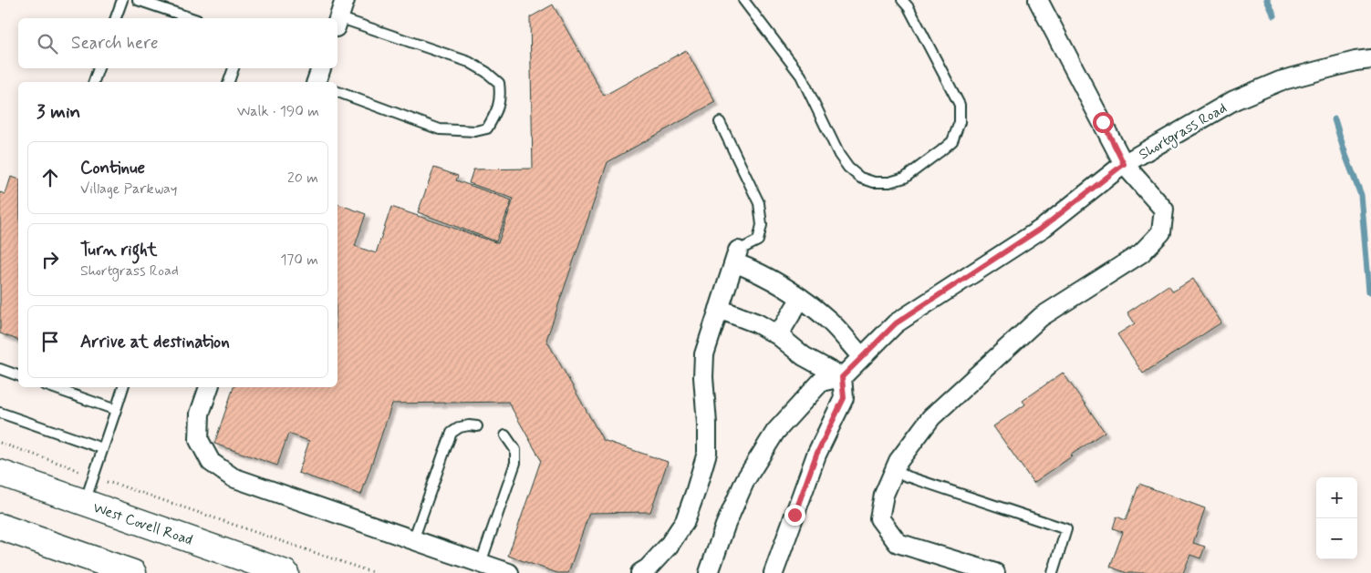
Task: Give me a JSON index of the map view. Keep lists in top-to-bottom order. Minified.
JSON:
{"streets":{"street":["Shortgrass Road","West Covell Road"]},"page":{"search":"Search here","heading":["3 min","Walk · 190 m"],"list":[["Continue","Village Parkway","20 m"],["Turn right","Shortgrass Road","170 m"],"Arrive at destination"],"map_buttons":["+","−"]}}
